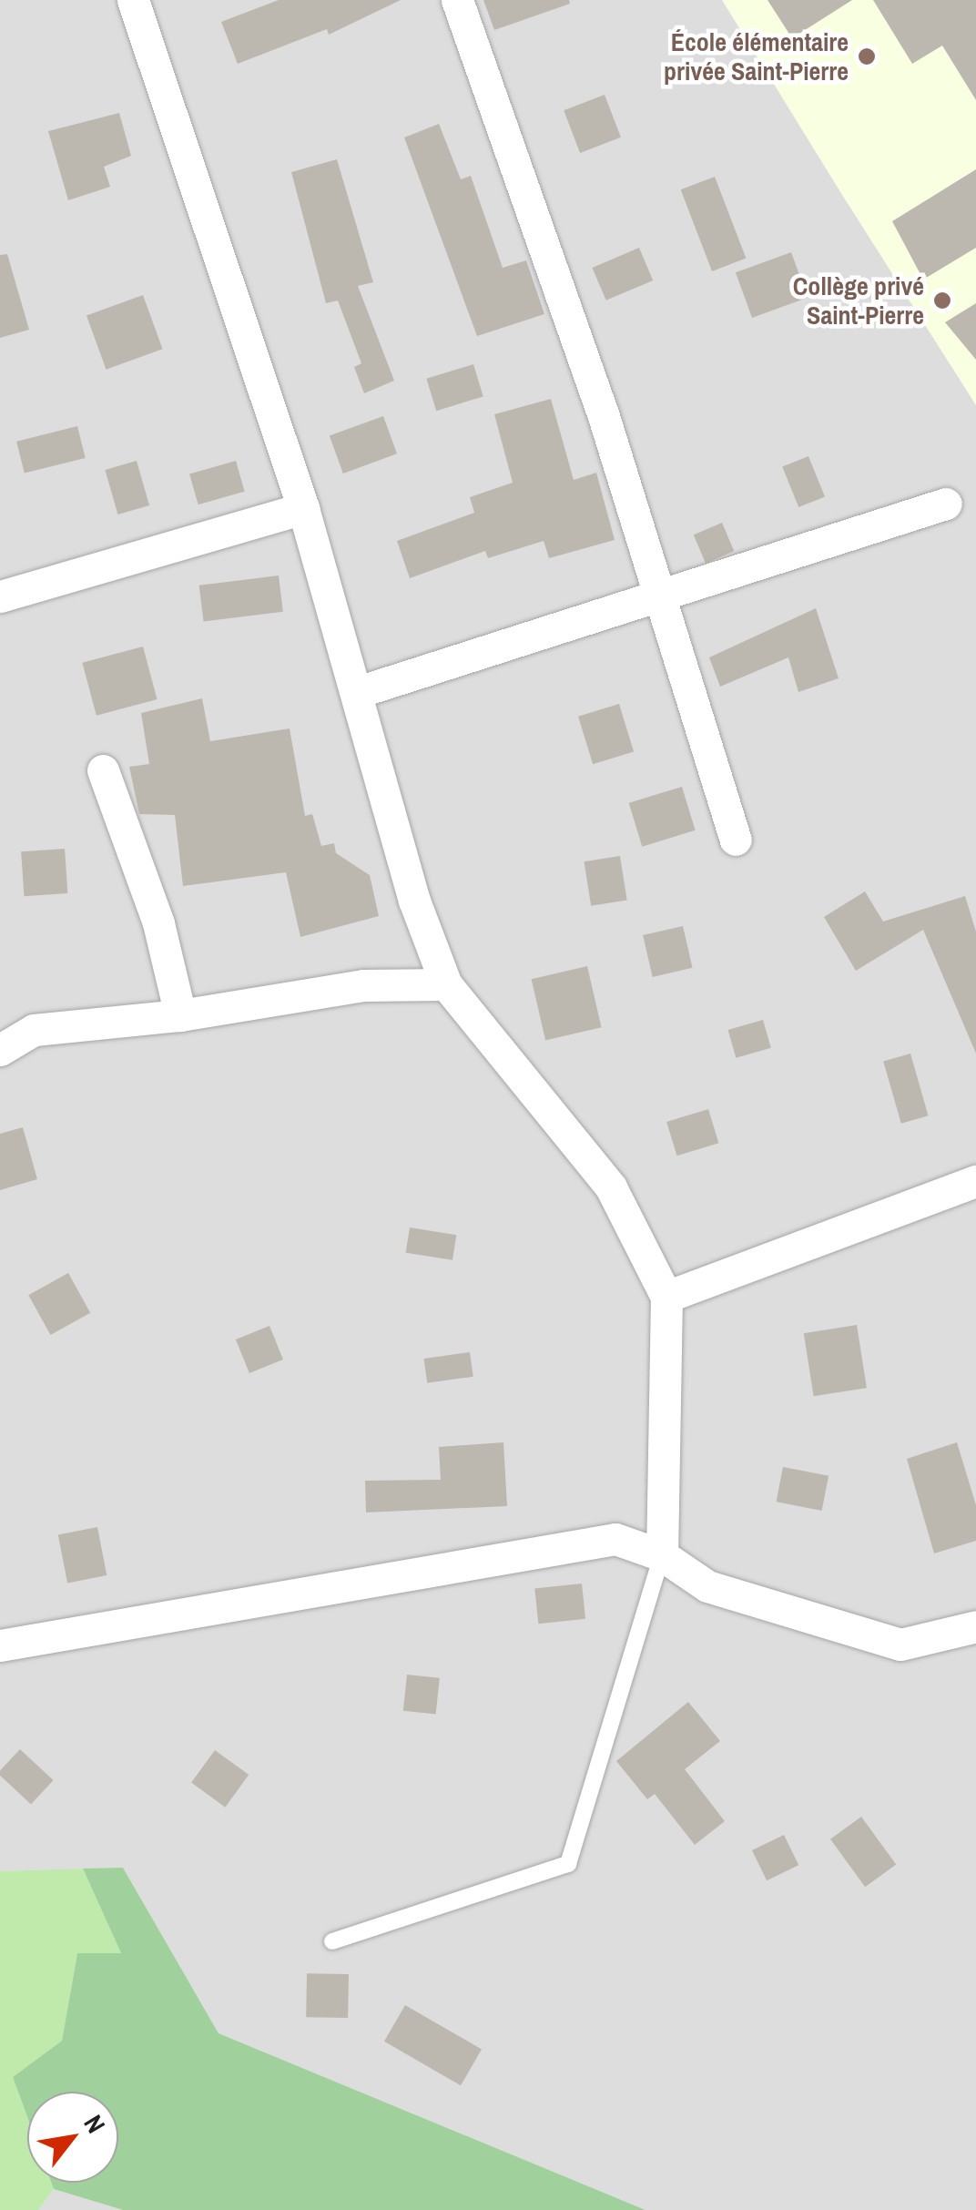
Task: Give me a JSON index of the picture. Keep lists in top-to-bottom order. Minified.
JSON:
{"places":["École élémentaire privée Saint-Pierre","Collège privé Saint-Pierre"],"north":"top right"}
